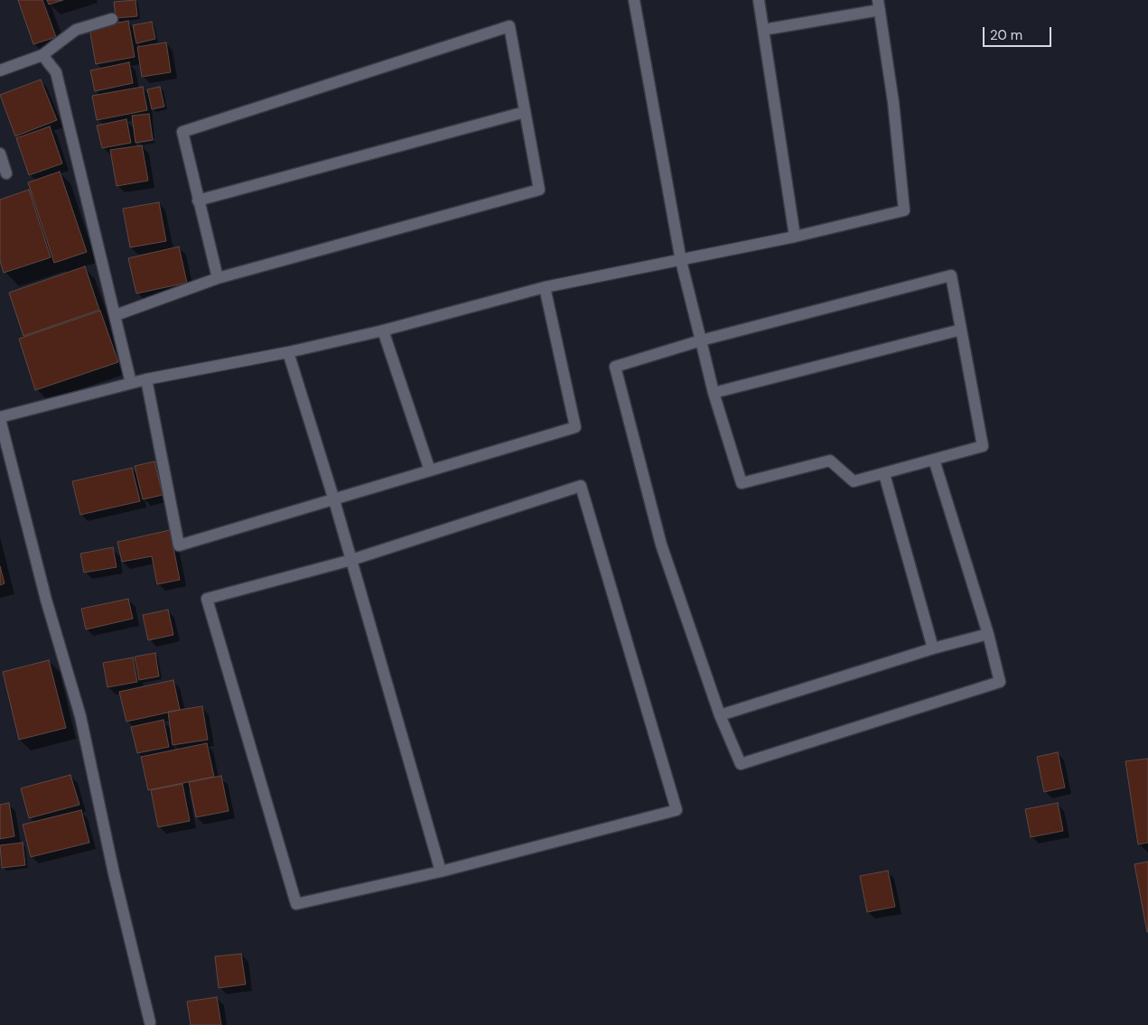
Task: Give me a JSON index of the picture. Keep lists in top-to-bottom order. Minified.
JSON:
{"scale_bar":"20 m"}
